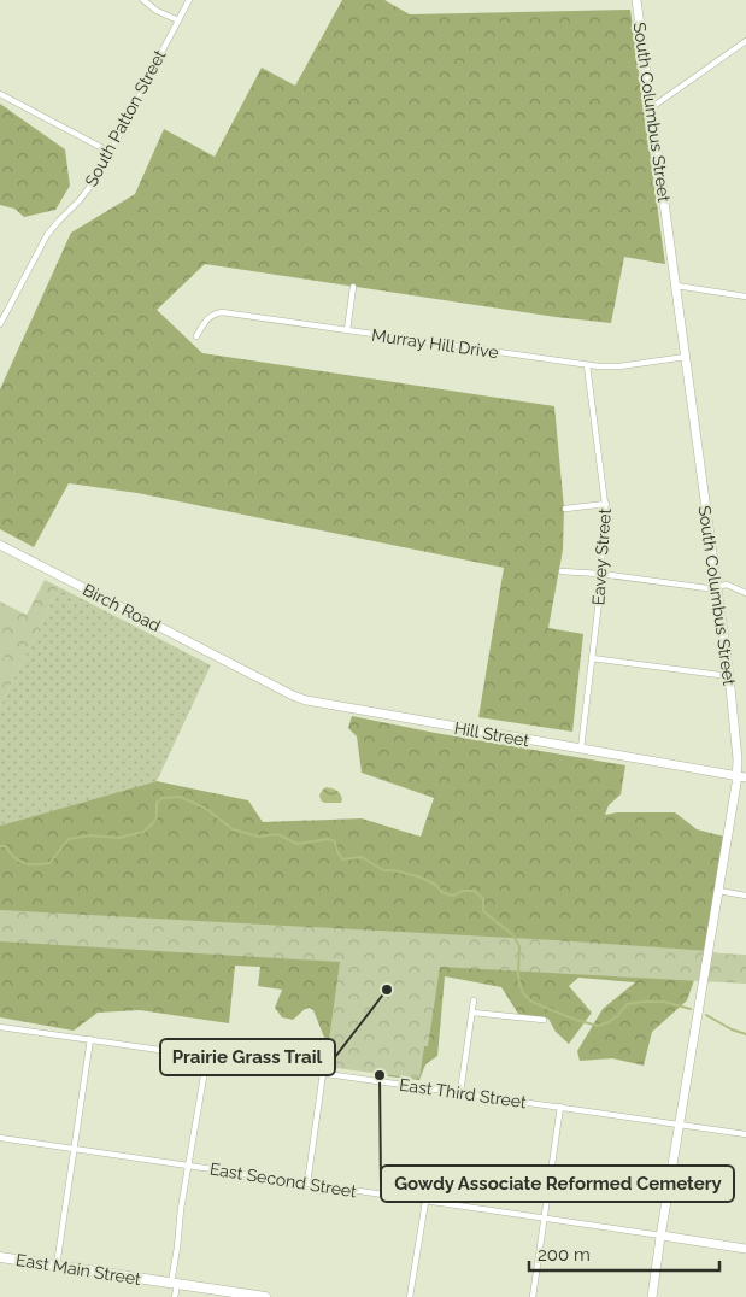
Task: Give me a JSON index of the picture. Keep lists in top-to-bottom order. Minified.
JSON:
{"streets":{"main road":["East Main Street"],"street":["South Columbus Street","South Patton Street","Murray Hill Drive","Eavey Street","Birch Road","Hill Street","East Third Street","East Second Street"]},"crossings":[["South Columbus Street","Murray Hill Drive"],["South Columbus Street","Hill Street"],["South Columbus Street","East Third Street"],["South Columbus Street","East Second Street"],["Murray Hill Drive","Eavey Street"],["Eavey Street","Hill Street"],["Birch Road","Hill Street"]],"places":["Prairie Grass Trail","Gowdy Associate Reformed Cemetery"],"scale_bar":"200 m"}
